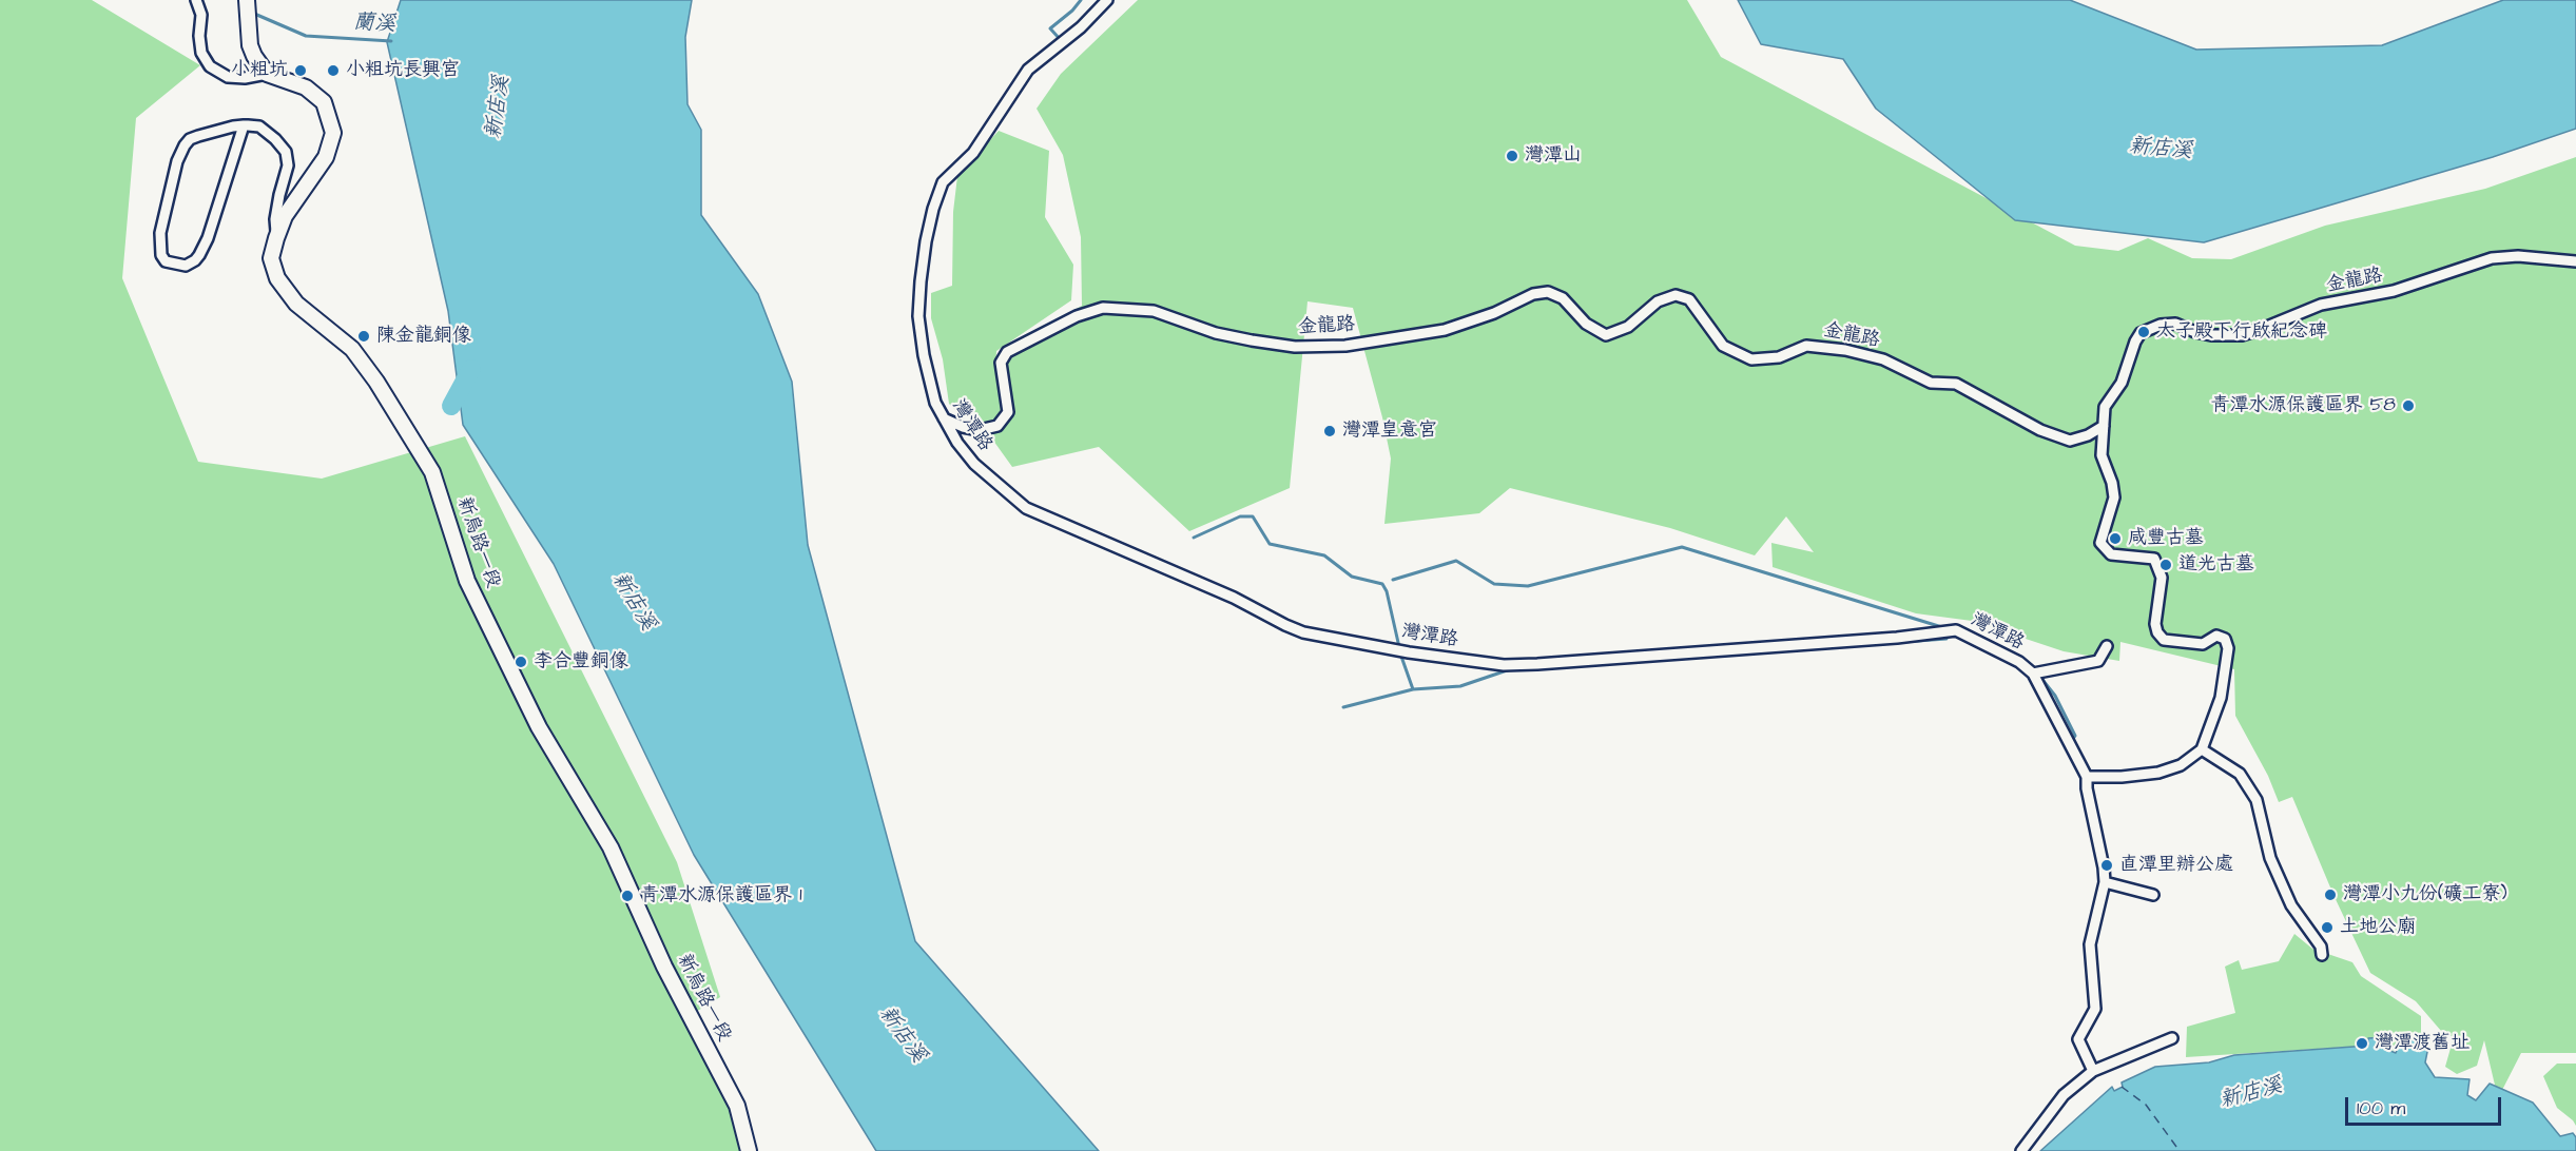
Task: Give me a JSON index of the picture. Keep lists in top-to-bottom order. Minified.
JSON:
{"streets":{"main road":["新烏路一段"],"street":["金龍路","灣潭路"]},"crossings":[["金龍路","灣潭路"]],"water":["蘭溪","新店溪"],"places":["小粗坑","小粗坑長興宮","灣潭山","太子殿下行啟紀念碑","陳金龍銅像","青潭水源保護區界 58","灣潭皇意宮","咸豐古墓","道光古墓","李合豐銅像","直潭里辦公處","灣潭小九份(礦工寮)","青潭水源保護區界 1","土地公廟","灣潭渡舊址"],"scale_bar":"100 m"}
